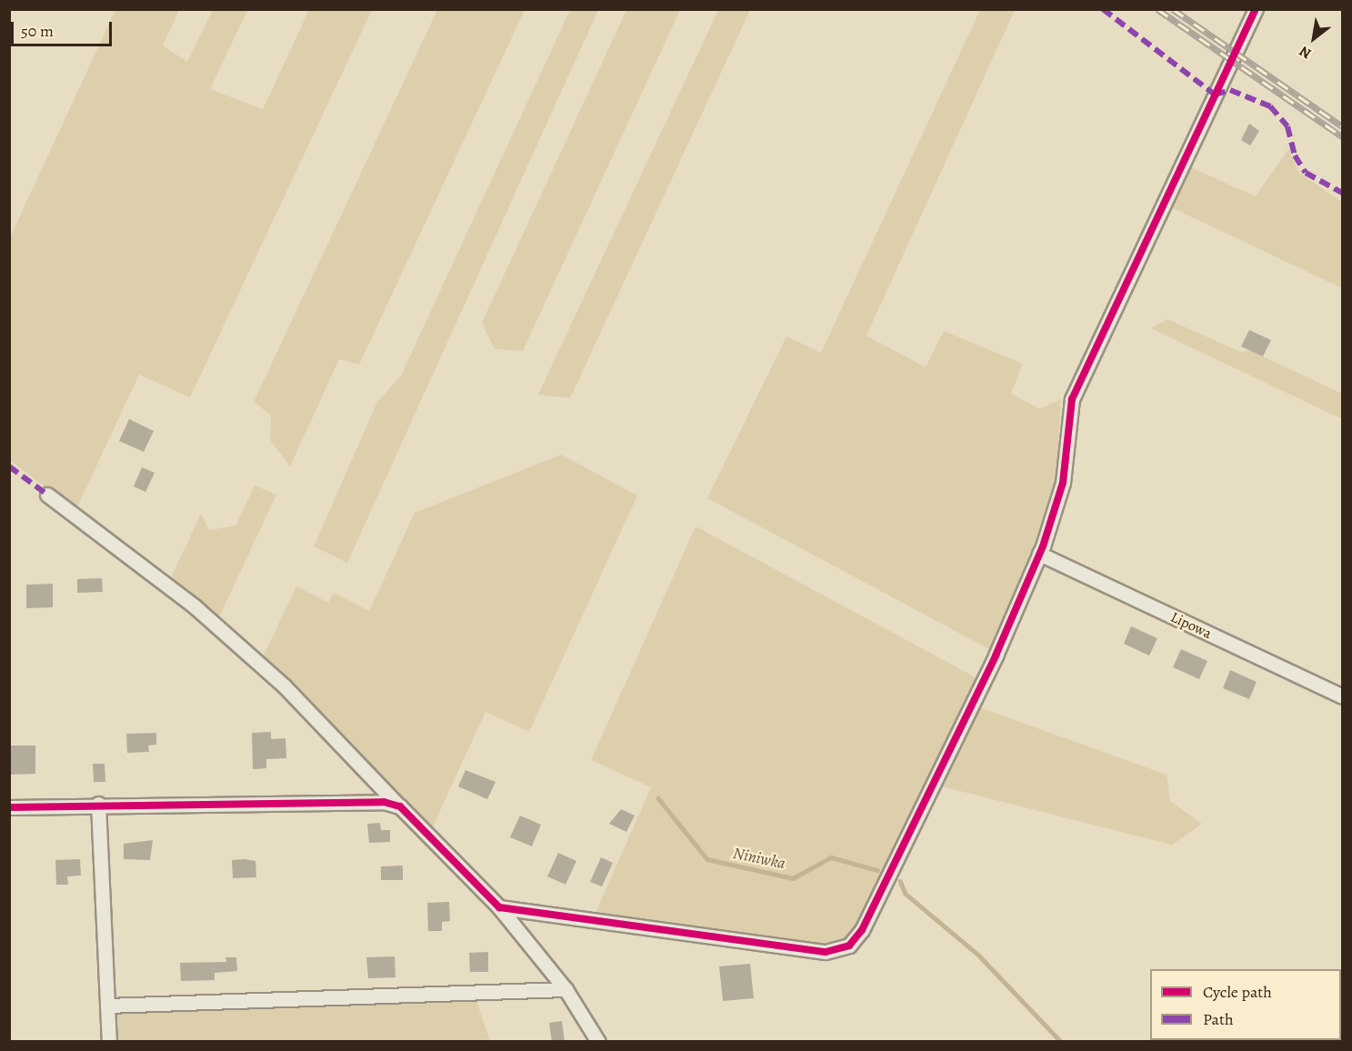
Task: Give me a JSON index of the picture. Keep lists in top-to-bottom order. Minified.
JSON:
{"streets":{"street":["Lipowa"]},"water":["Niniwka"],"legend":["Cycle path","Path"],"scale_bar":"50 m","north":"bottom left"}
